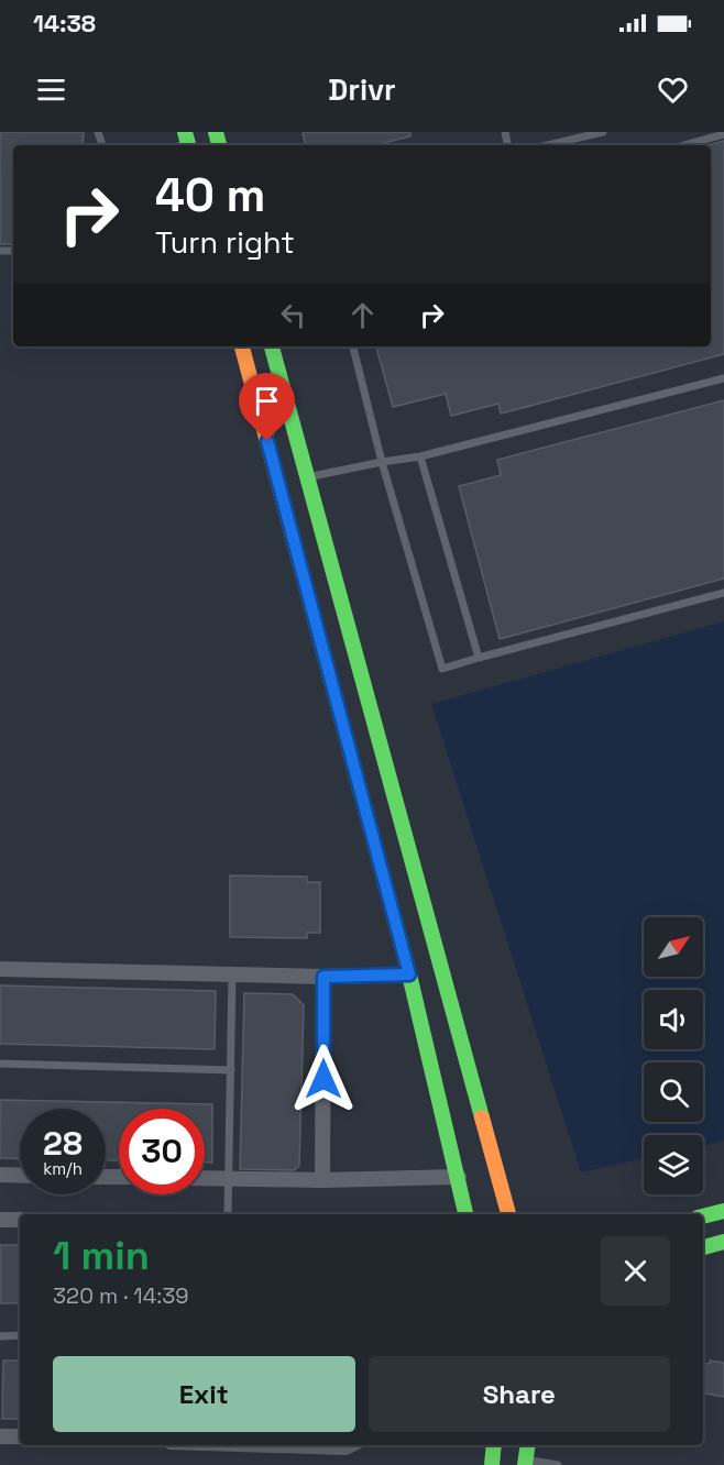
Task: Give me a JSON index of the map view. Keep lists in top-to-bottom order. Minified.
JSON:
{"north":"top right","page":{"status":"14:38","header":"Drivr","turn":["40 m","Turn right"],"speed":"28 km/h","limit":"30","heading":["1 min","320 m · 14:39"],"buttons":["Exit","Share"]}}
